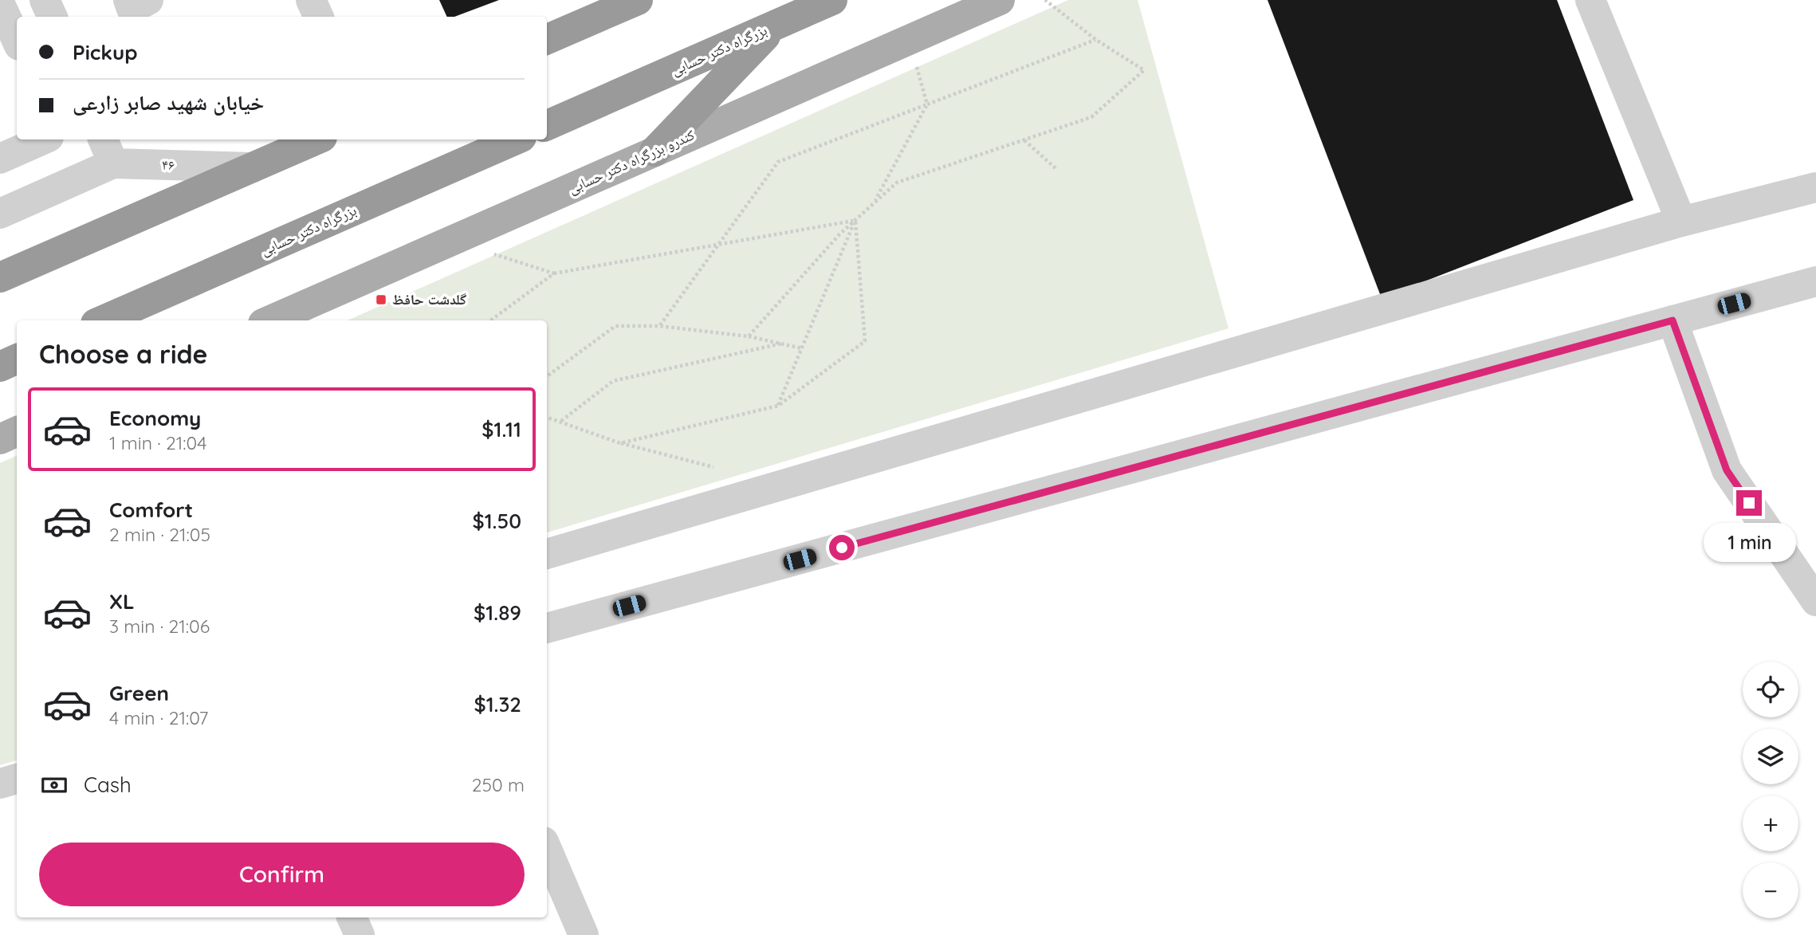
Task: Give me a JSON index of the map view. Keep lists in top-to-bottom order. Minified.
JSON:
{"streets":{"highway":["بزرگراه دکتر حسابی"],"main road":["کندرو بزرگراه دکتر حسابی"],"street":["۴۶"]},"places":{"transit":["گلدشت حافظ"]},"page":{"banner":["Pickup","خیابان شهید صابر زارعی"],"heading":"Choose a ride","list":[{"name":"Economy","note":"1 min · 21:04","value":"$1.11"},{"name":"Comfort","note":"2 min · 21:05","value":"$1.50"},{"name":"XL","note":"3 min · 21:06","value":"$1.89"},{"name":"Green","note":"4 min · 21:07","value":"$1.32"}],"bubble":"1 min","map_buttons":["+","−"],"pay":["Cash","250 m"],"buttons":"Confirm"}}
